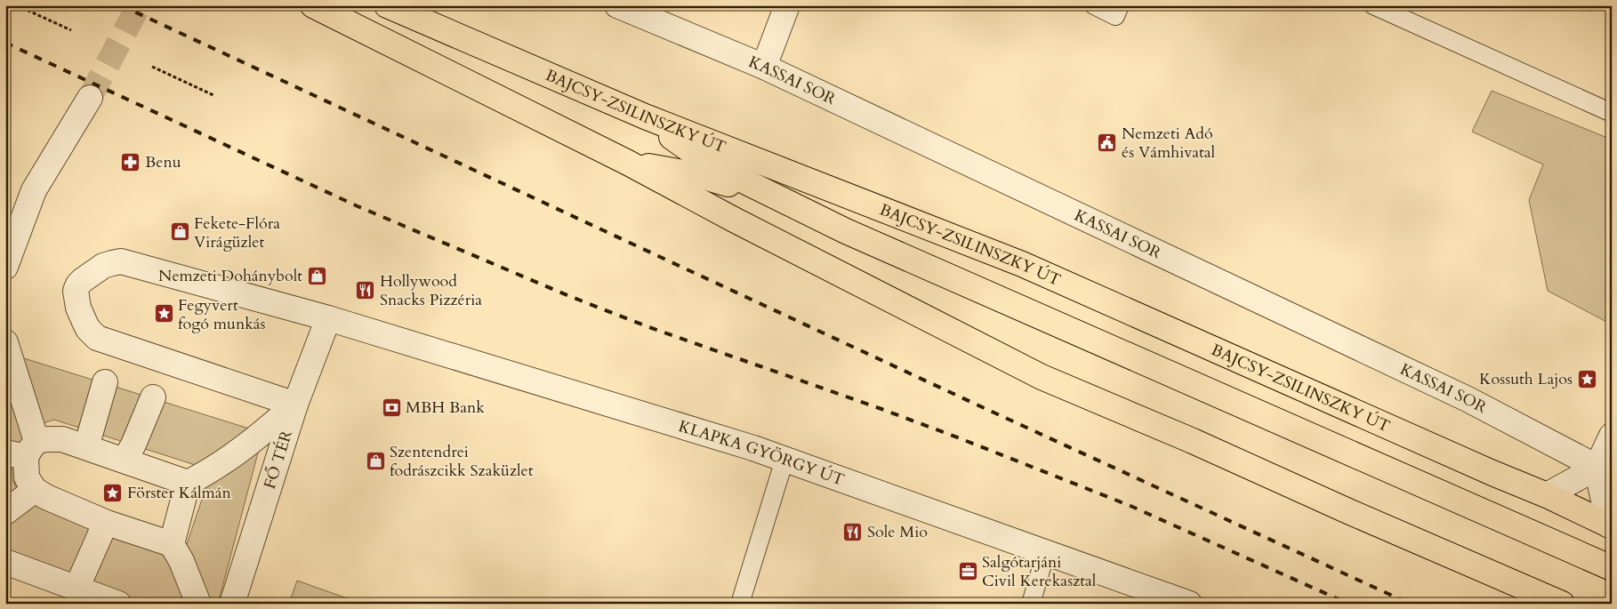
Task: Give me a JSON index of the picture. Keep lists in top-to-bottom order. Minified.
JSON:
{"streets":{"main road":["BAJCSY-ZSILINSZKY ÚT"],"street":["KASSAI SOR","KLAPKA GYÖRGY ÚT","FŐ TÉR"]},"crossings":[["KLAPKA GYÖRGY ÚT","FŐ TÉR"]],"places":{"public building":["Nemzeti Adó és Vámhivatal"],"pharmacy":["Benu"],"shop":["Fekete-Flóra Virágüzlet","Nemzeti Dohánybolt","Szentendrei fodrászcikk Szaküzlet"],"restaurant":["Hollywood Snacks Pizzéria","Sole Mio"],"place":["Fegyvert fogó munkás","Kossuth Lajos","Förster Kálmán"],"bank":["MBH Bank"],"office":["Salgótarjáni Civil Kerekasztal"]}}
